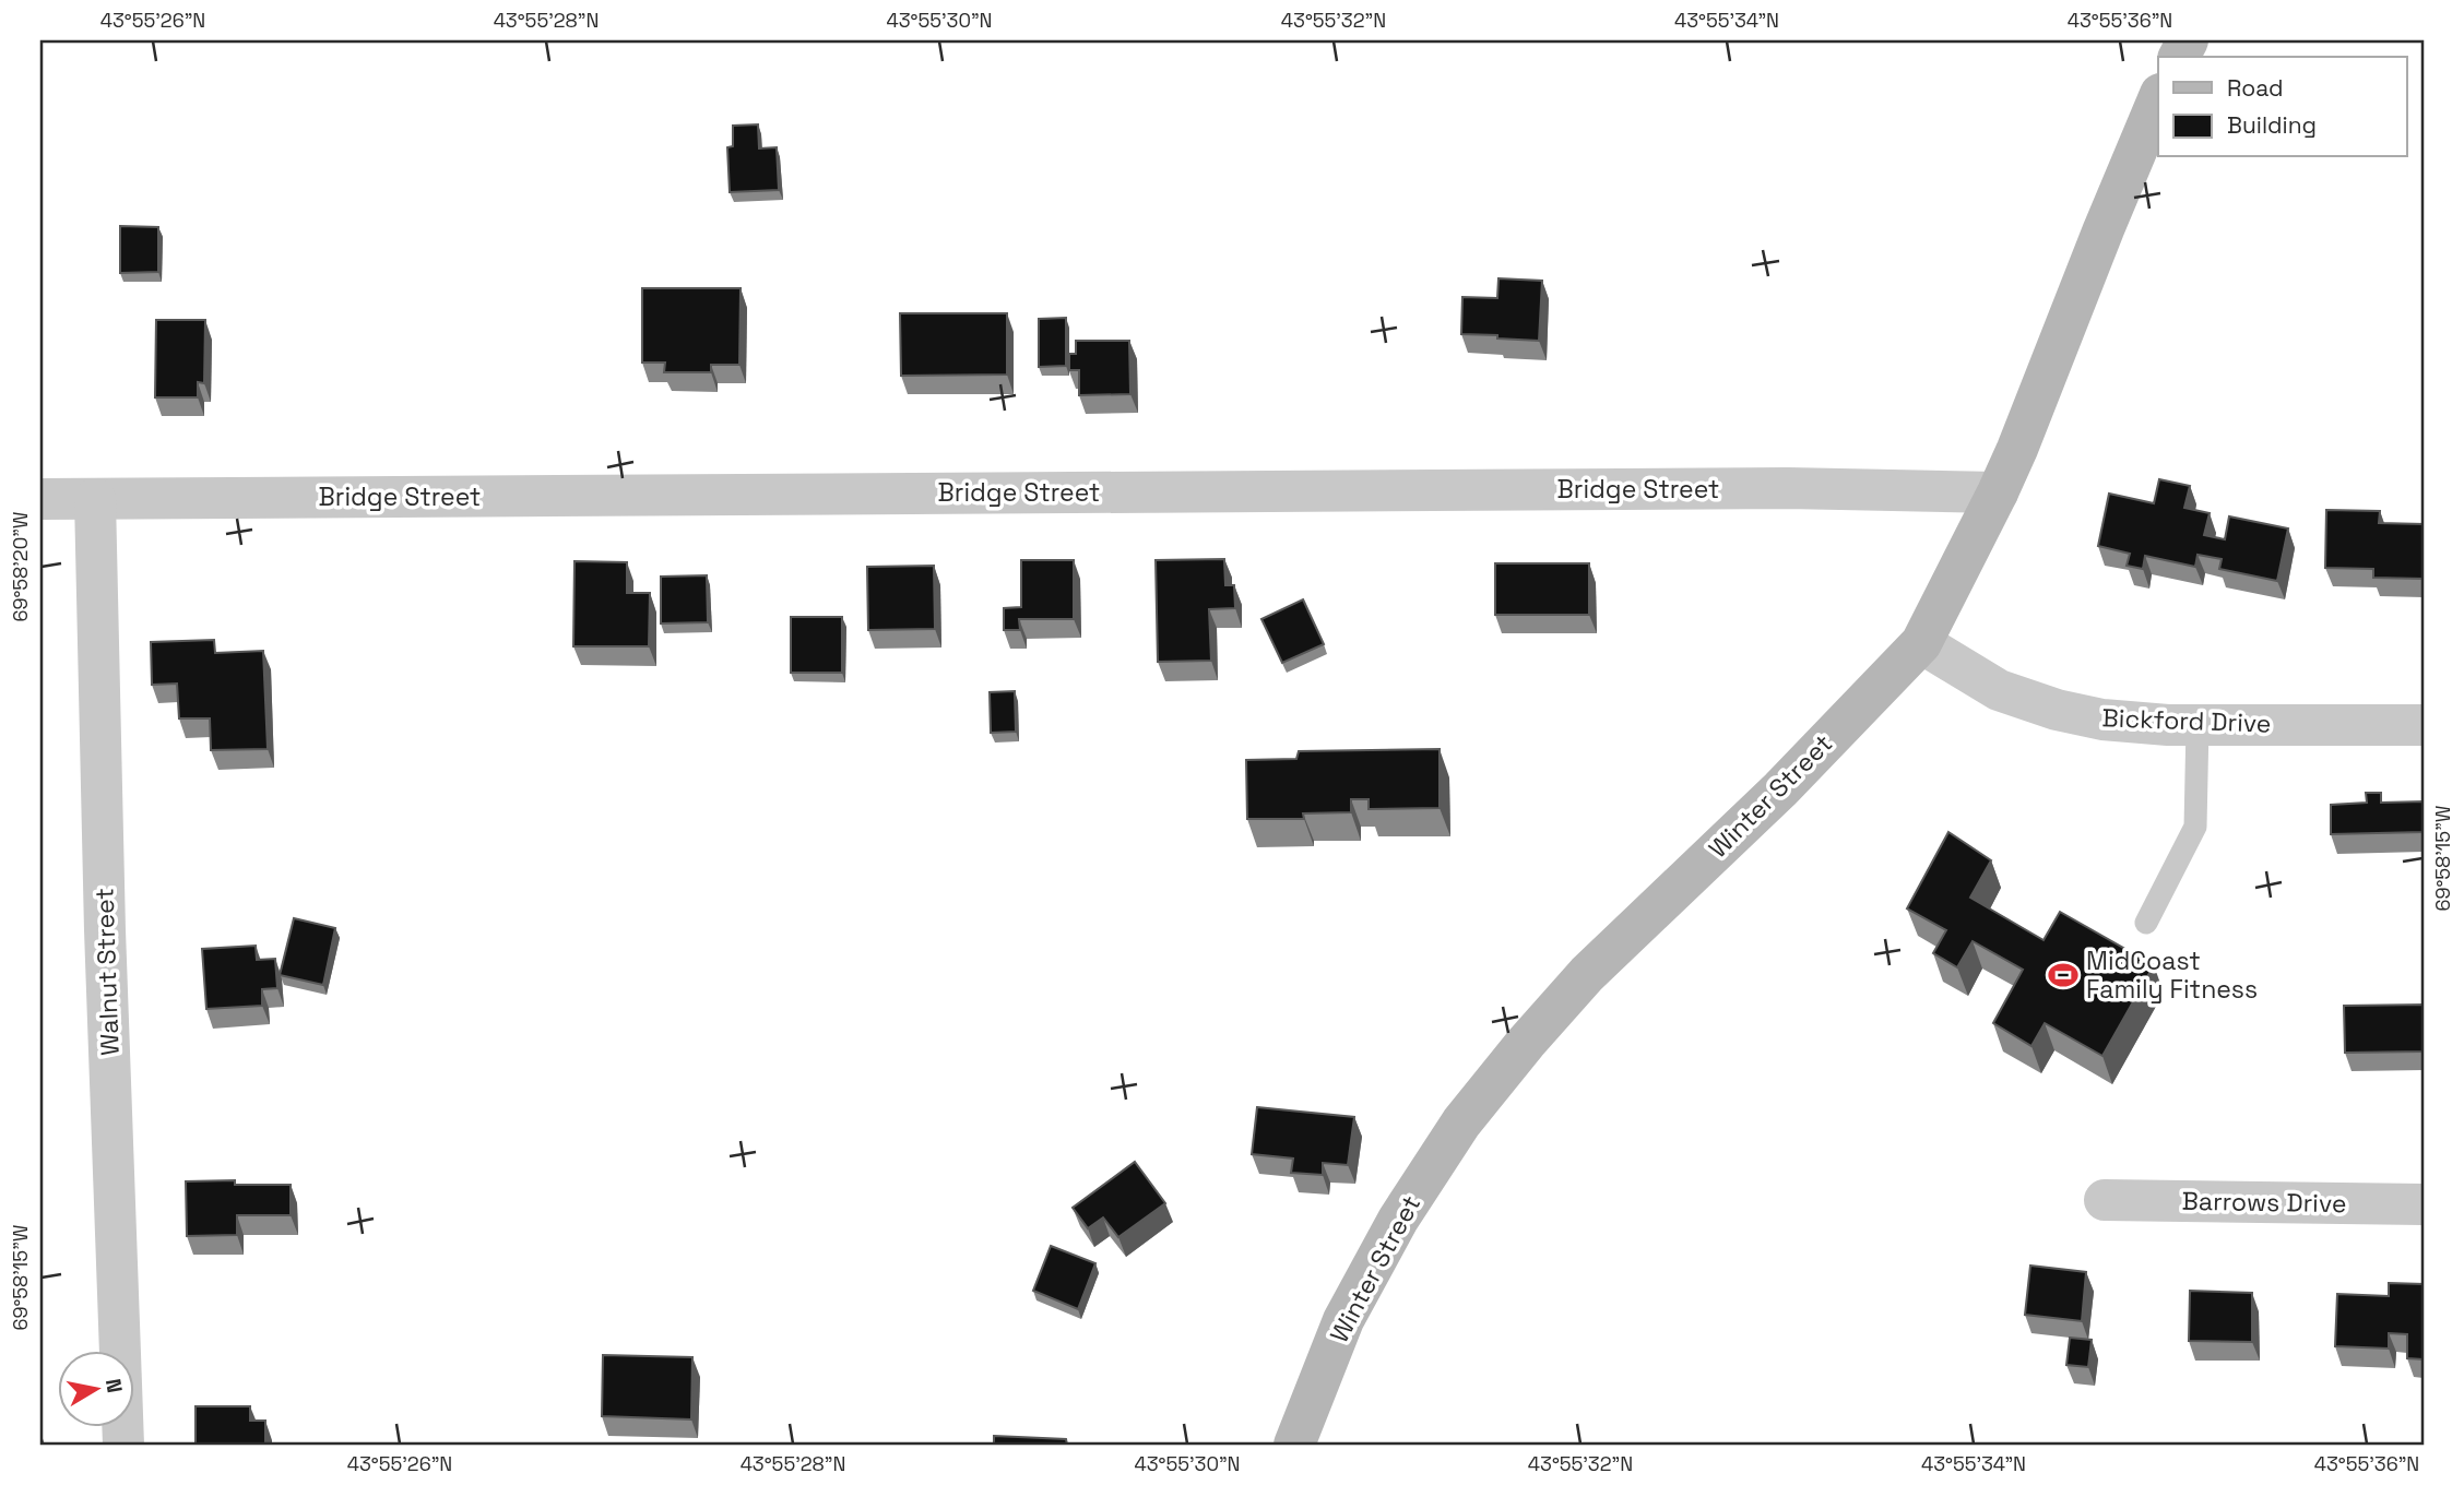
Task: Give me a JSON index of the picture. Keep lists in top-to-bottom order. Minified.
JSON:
{"streets":{"street":["Bridge Street","Bickford Drive","Winter Street","Walnut Street","Barrows Drive"]},"crossings":[["Bridge Street","Winter Street"],["Bridge Street","Walnut Street"],["Bickford Drive","Winter Street"]],"places":{"sports":["MidCoast Family Fitness"]},"legend":["Road","Building"],"north":"right","coordinates":["43°55'26\"N","43°55'28\"N","43°55'30\"N","43°55'32\"N","43°55'34\"N","43°55'36\"N","69°58'20\"W","69°58'15\"W"]}
